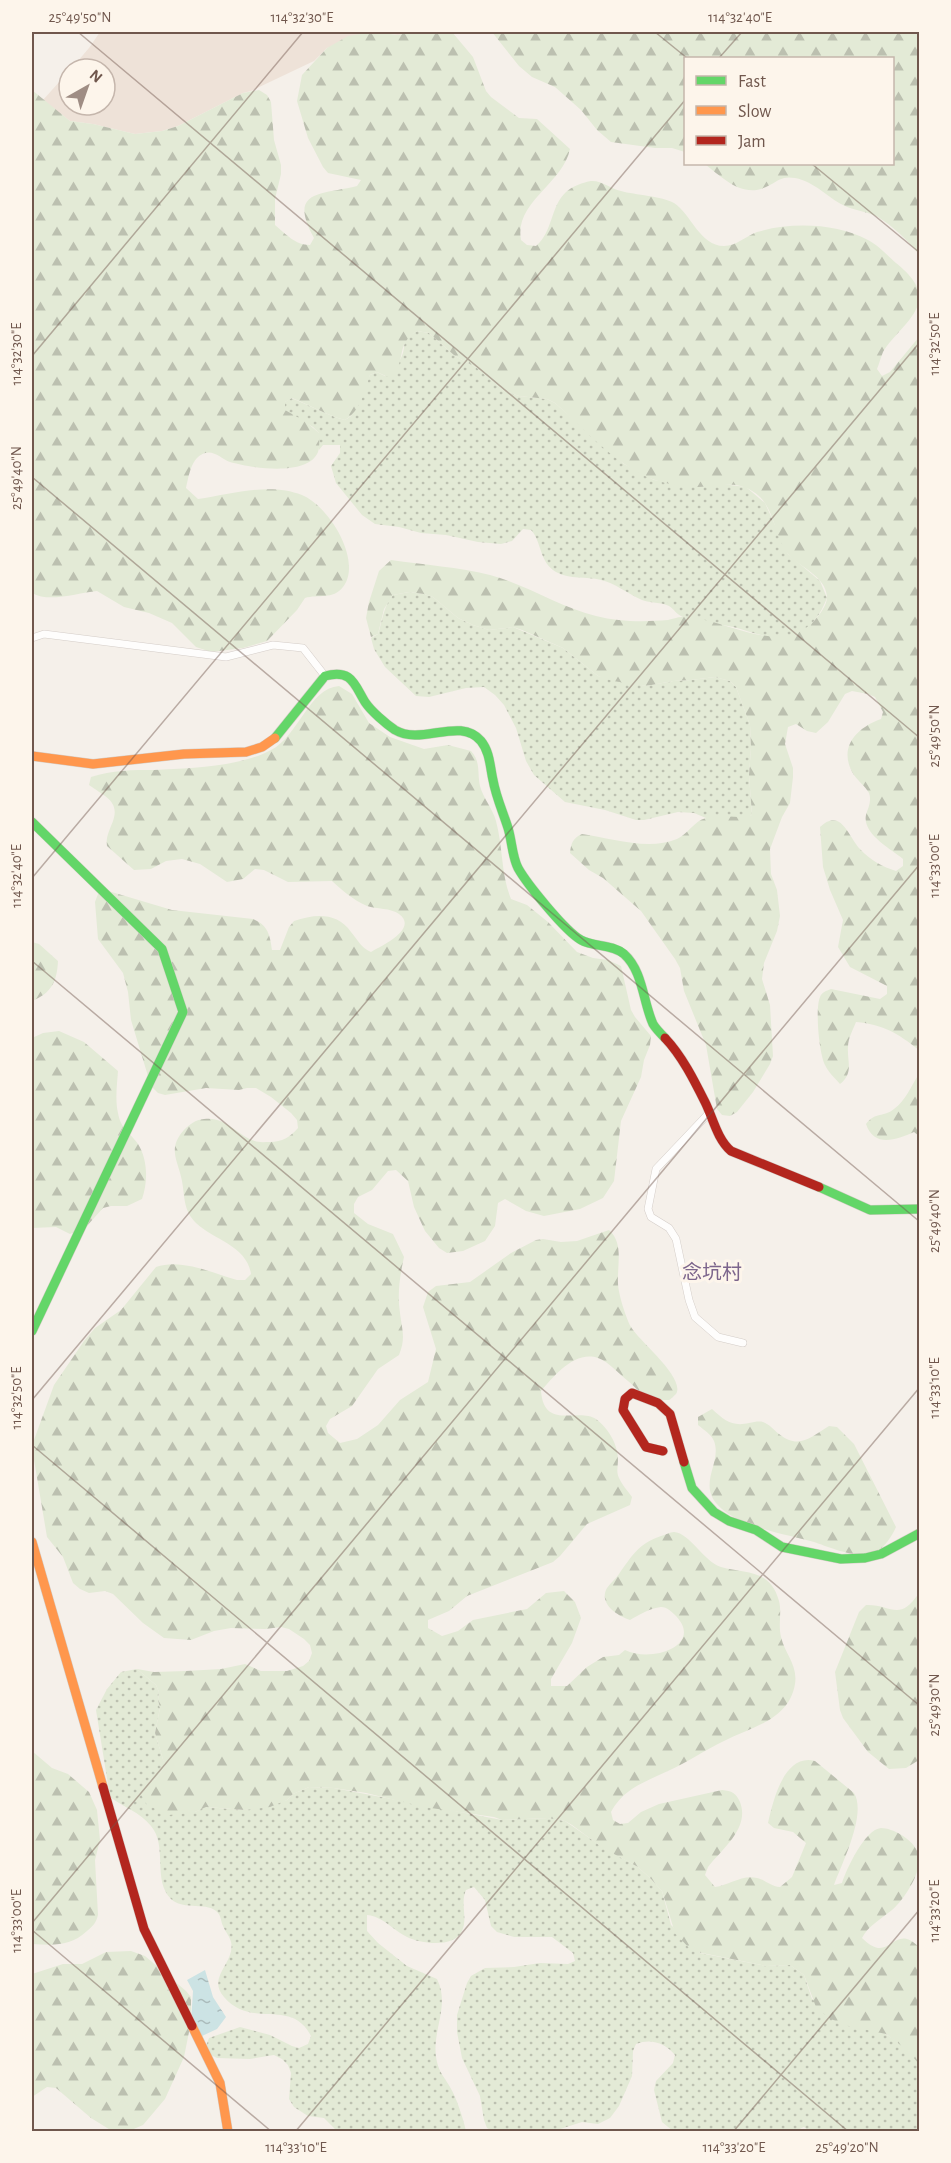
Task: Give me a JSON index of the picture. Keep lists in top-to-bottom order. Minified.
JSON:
{"districts":["念坑村"],"legend":["Fast","Slow","Jam"],"north":"top right","coordinates":["25°49'50\"N","114°32'30\"E","114°32'40\"E","114°32'50\"E","25°49'40\"N","114°33'00\"E","114°33'10\"E","25°49'30\"N","114°33'20\"E","25°49'20\"N"]}
